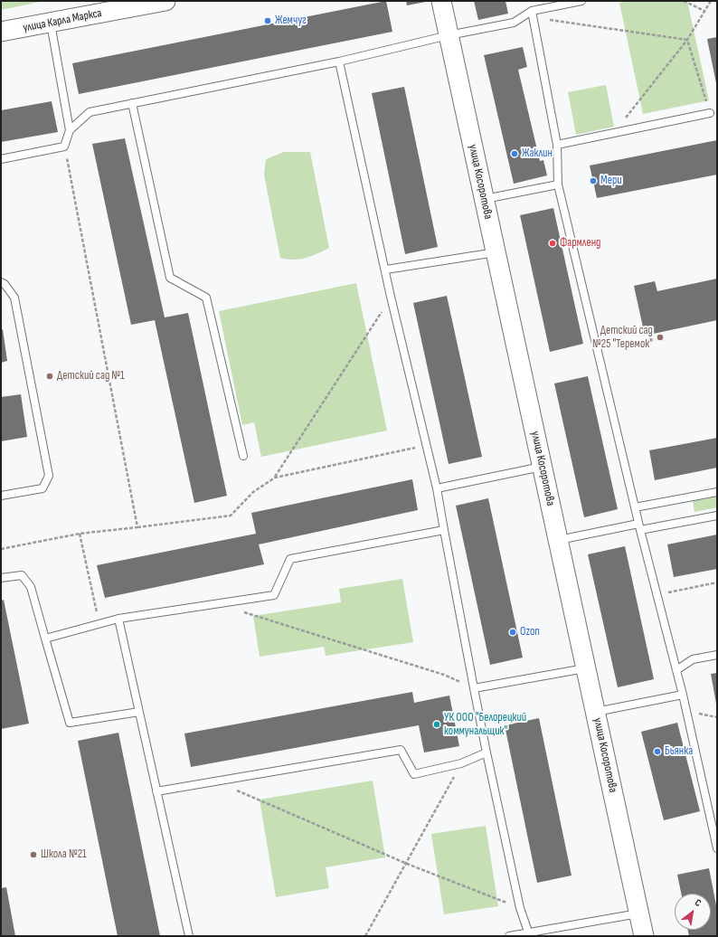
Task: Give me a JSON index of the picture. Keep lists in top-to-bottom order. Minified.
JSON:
{"streets":{"street":["улица Карла Маркса","улица Косоротова"]},"places":["Жемчуг","Жаклин","Мери","Фармленд","Детский сад №25 \"Теремок\"","Детский сад №1","Ozon","УК ООО \"Белорецкий коммунальщик\"","Бьянка","Школа №21"],"north":"top right"}
